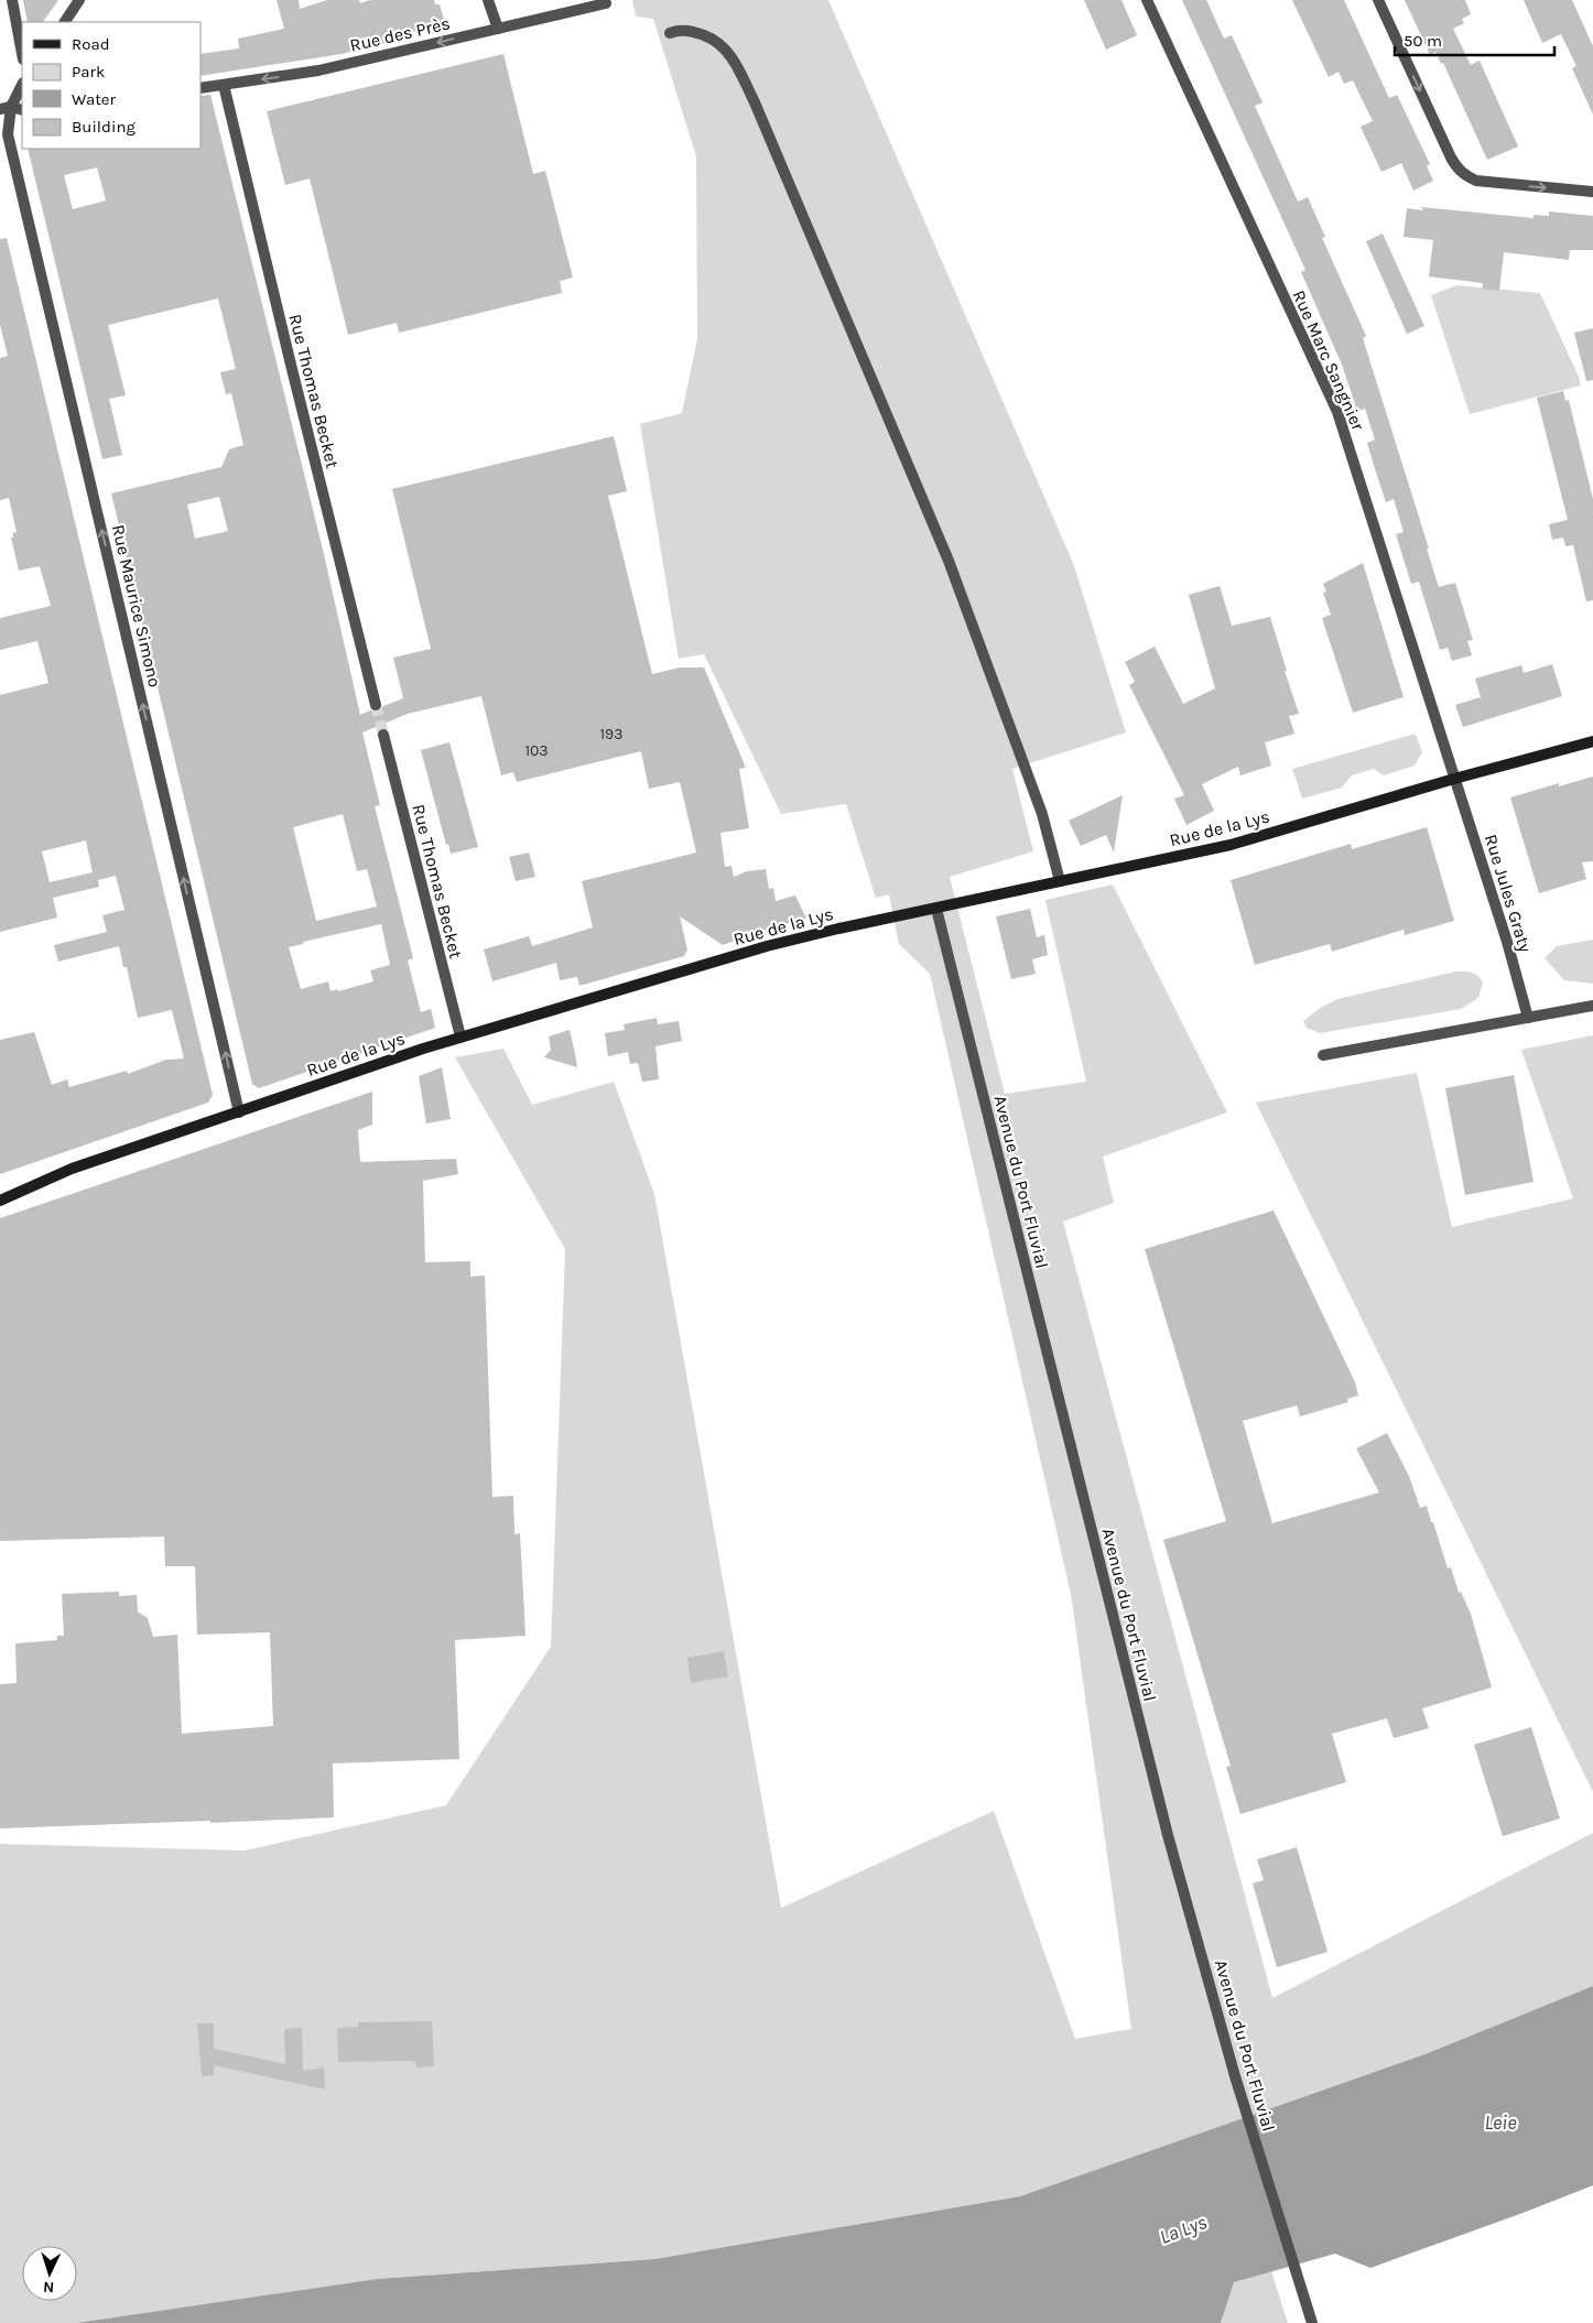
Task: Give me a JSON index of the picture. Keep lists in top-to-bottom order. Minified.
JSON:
{"streets":{"main road":["Rue de la Lys"],"street":["Rue des Près","Rue Marc Sangnier","Rue Thomas Becket","Rue Maurice Simono","Rue Jules Graty","Avenue du Port Fluvial"]},"crossings":[["Rue des Près","Rue Thomas Becket"],["Rue Marc Sangnier","Rue de la Lys"],["Rue Marc Sangnier","Rue Jules Graty"],["Rue Thomas Becket","Rue de la Lys"],["Rue Maurice Simono","Rue de la Lys"],["Rue de la Lys","Rue Jules Graty"],["Rue de la Lys","Avenue du Port Fluvial"]],"one_way":["Rue des Près","Rue Maurice Simono"],"water":["Leie","La Lys"],"house_numbers":["193","103"],"legend":["Road","Park","Water","Building"],"scale_bar":"50 m","north":"bottom"}
